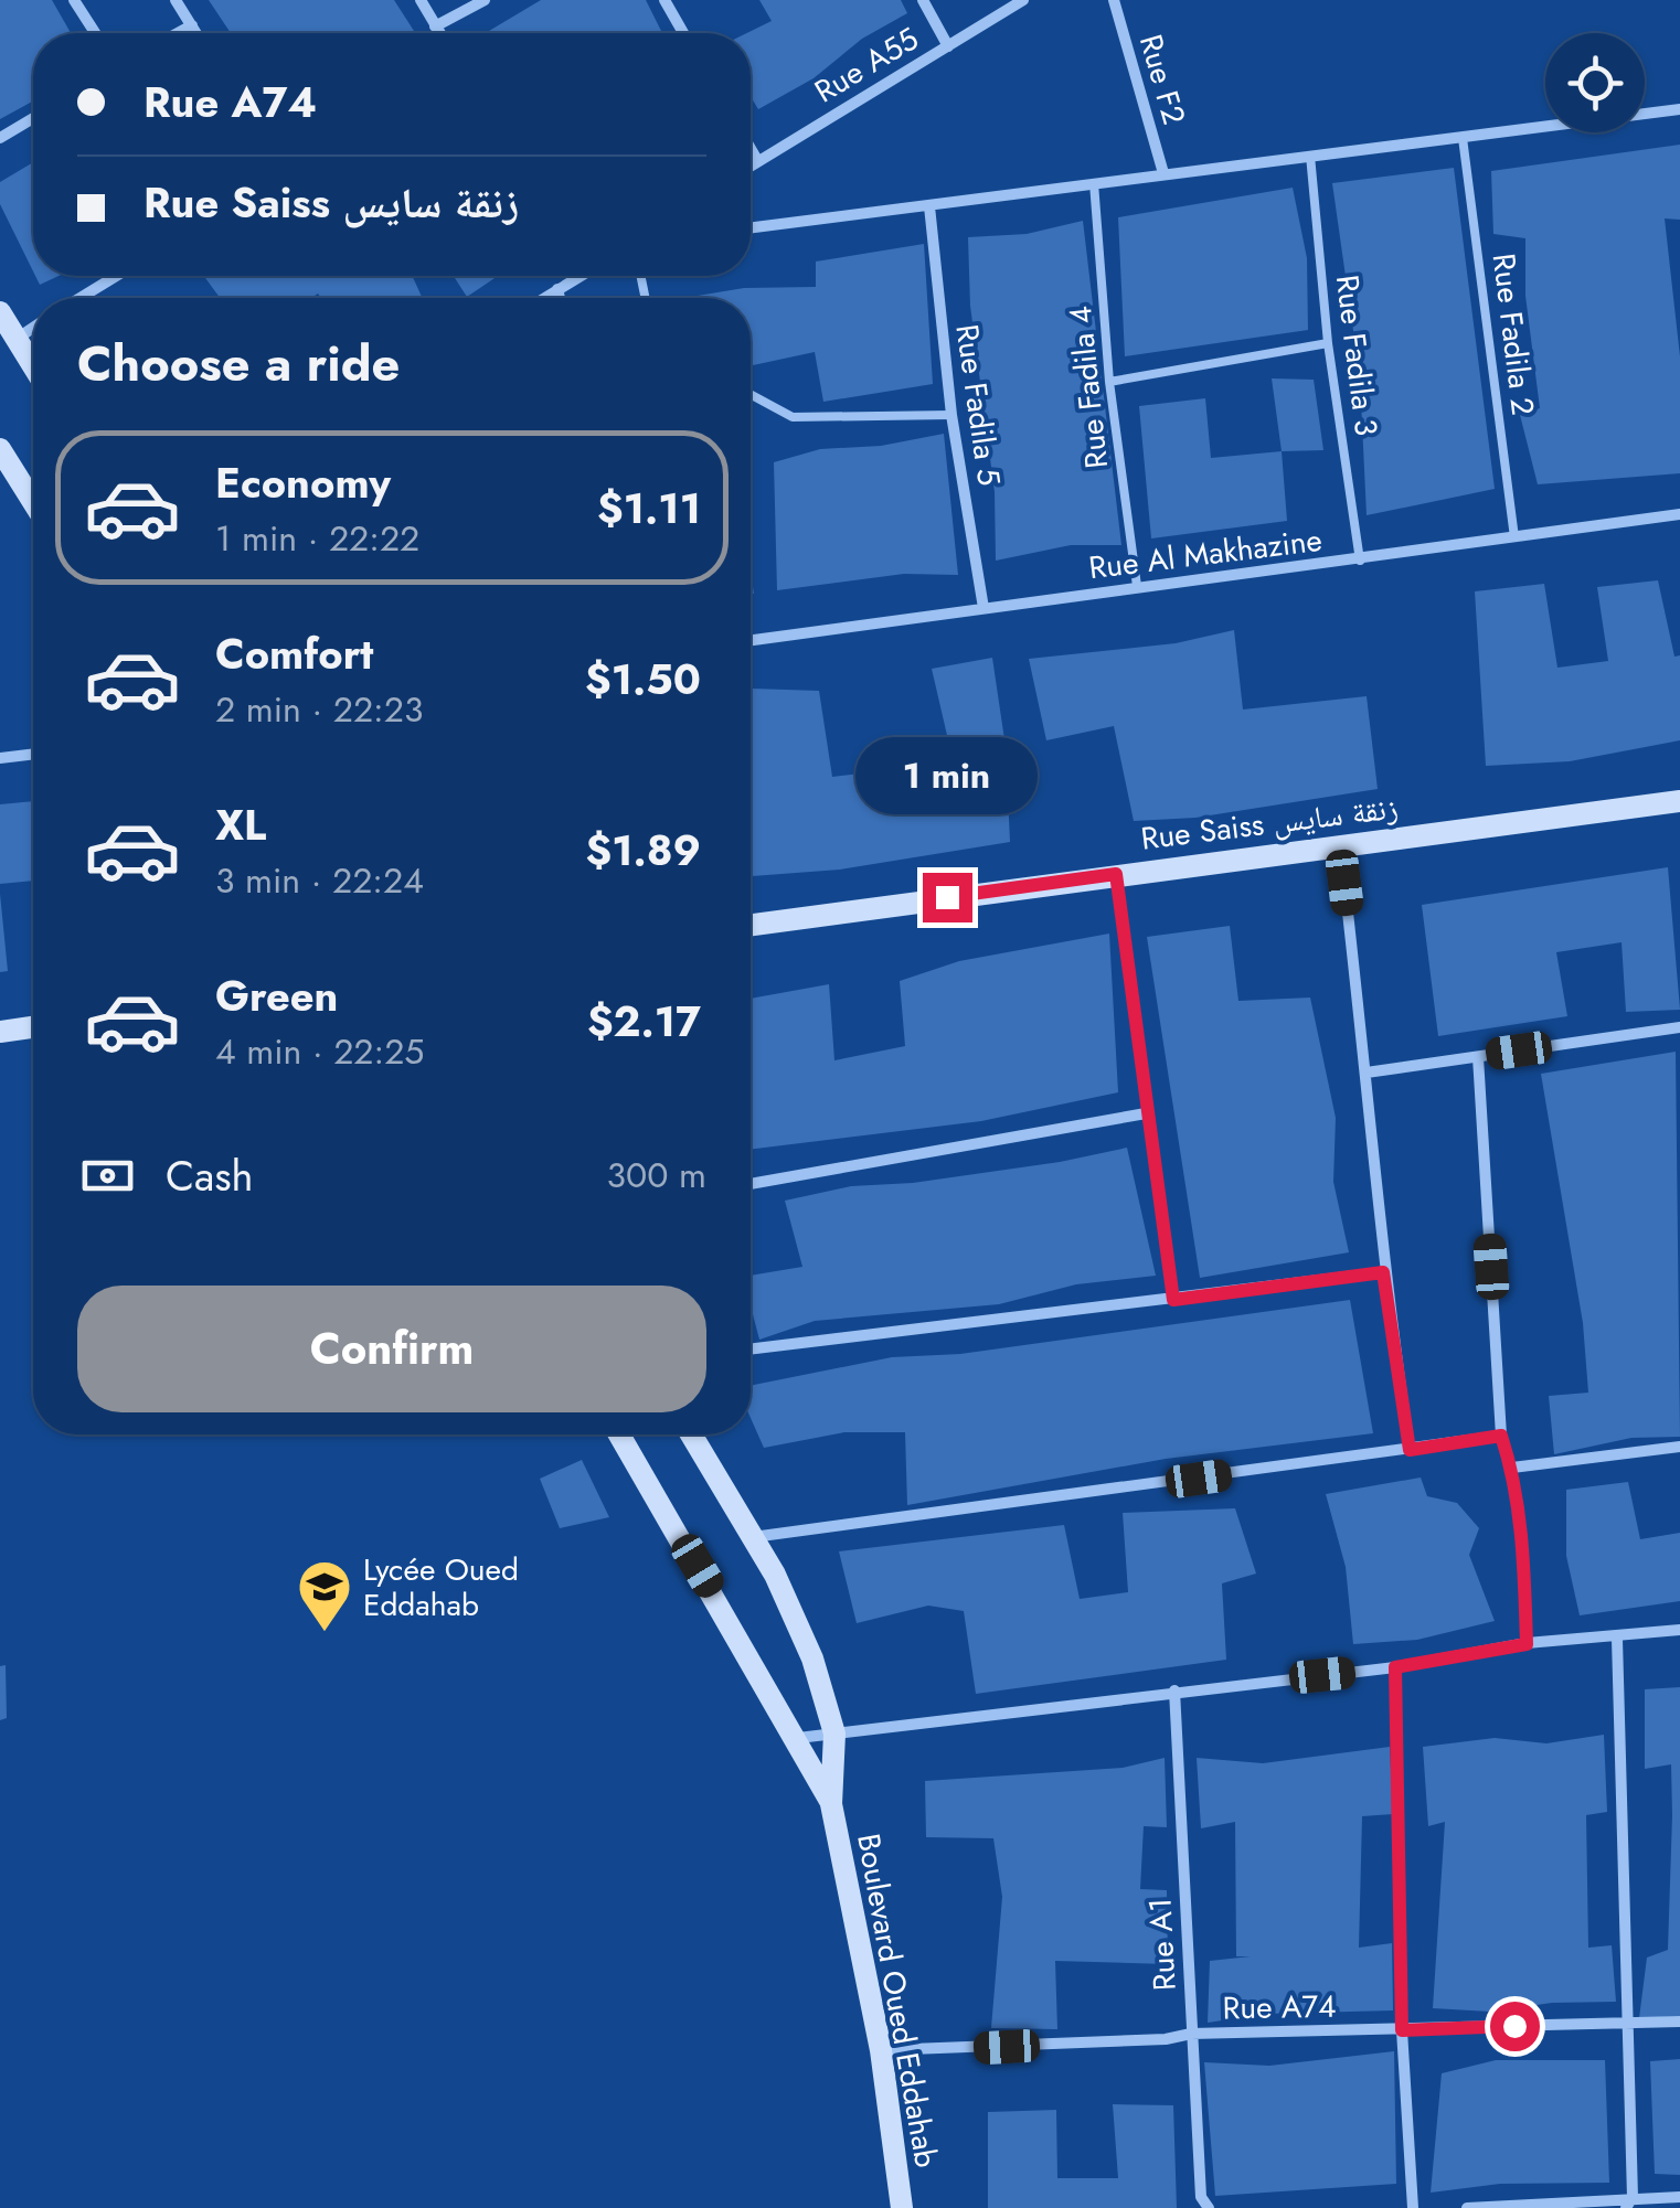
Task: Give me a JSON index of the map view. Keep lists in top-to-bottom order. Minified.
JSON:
{"streets":{"street":["Rue A55","Rue F2","Rue Fadila 5","Rue Al Makhazine","Rue Saiss زنقة سايس","Rue A1","Boulevard Oued Eddahab","Rue A74"],"lane":["Rue Fadila 2","Rue Fadila 3","Rue Fadila 4"]},"crossings":[["Rue Fadila 2","Rue Al Makhazine"],["Rue Fadila 3","Rue Al Makhazine"],["Rue Fadila 4","Rue Al Makhazine"],["Rue Fadila 5","Rue Al Makhazine"],["Rue A1","Rue A74"],["Boulevard Oued Eddahab","Rue A74"]],"places":{"school or university":["Lycée Oued Eddahab"]},"page":{"banner":["Rue A74","Rue Saiss زنقة سايس"],"heading":"Choose a ride","list":[{"name":"Economy","note":"1 min · 22:22","value":"$1.11"},{"name":"Comfort","note":"2 min · 22:23","value":"$1.50"},{"name":"XL","note":"3 min · 22:24","value":"$1.89"},{"name":"Green","note":"4 min · 22:25","value":"$2.17"}],"bubble":"1 min","pay":["Cash","300 m"],"buttons":"Confirm"}}
